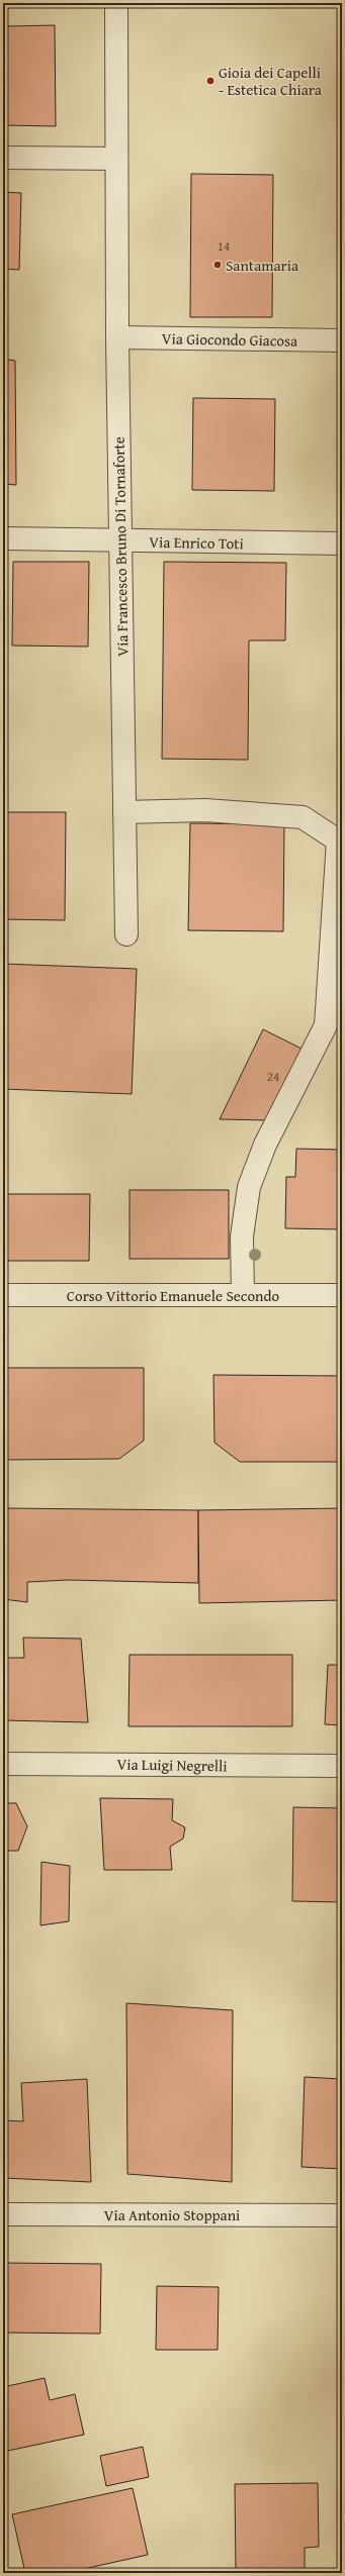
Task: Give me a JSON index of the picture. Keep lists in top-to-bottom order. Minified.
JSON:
{"streets":{"street":["Via Giocondo Giacosa","Via Enrico Toti","Via Francesco Bruno Di Tornaforte","Corso Vittorio Emanuele Secondo","Via Luigi Negrelli","Via Antonio Stoppani"]},"crossings":[["Via Giocondo Giacosa","Via Francesco Bruno Di Tornaforte"],["Via Enrico Toti","Via Francesco Bruno Di Tornaforte"]],"places":["Gioia dei Capelli - Estetica Chiara","Santamaria"],"house_numbers":["14","24"]}
